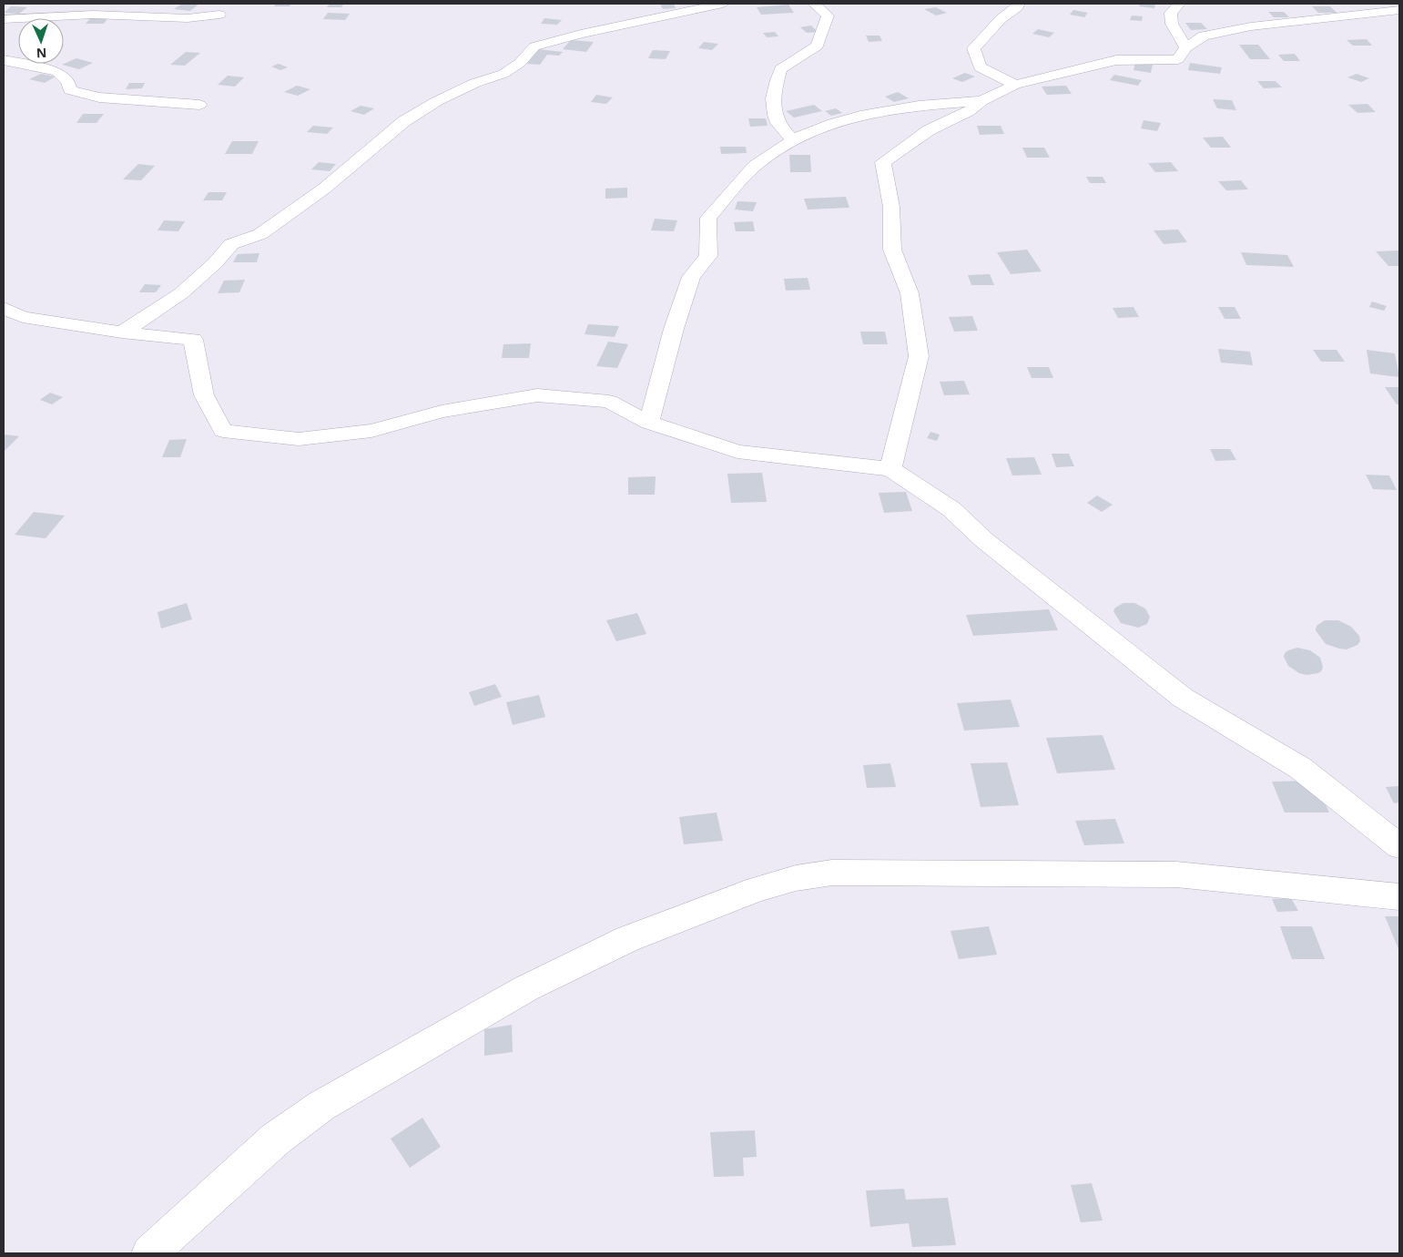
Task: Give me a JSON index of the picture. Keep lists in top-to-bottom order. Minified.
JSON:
{"north":"bottom"}
